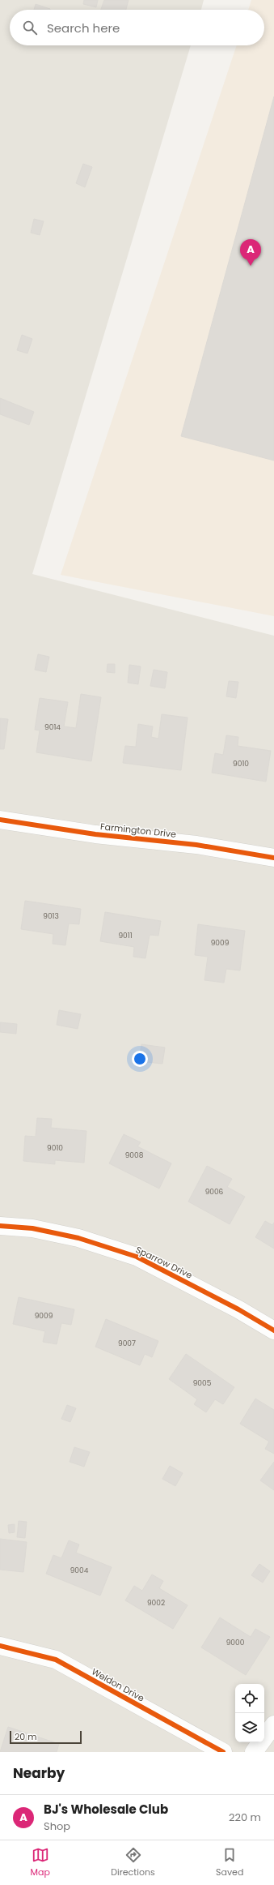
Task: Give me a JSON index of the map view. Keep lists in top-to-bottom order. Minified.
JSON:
{"streets":{"street":["Farmington Drive","Sparrow Drive","Weldon Drive"]},"house_numbers":["9014","9010","9013","9011","9009","9010","9008","9006","9009","9007","9005","9004","9002","9000"],"scale_bar":"20 m","page":{"search":"Search here","pins":"A","scale":"20 m","heading":"Nearby","list":[{"mark":"A","name":"BJ's Wholesale Club","note":"Shop","value":"220 m"}],"nav":["Map","Directions","Saved"]}}
